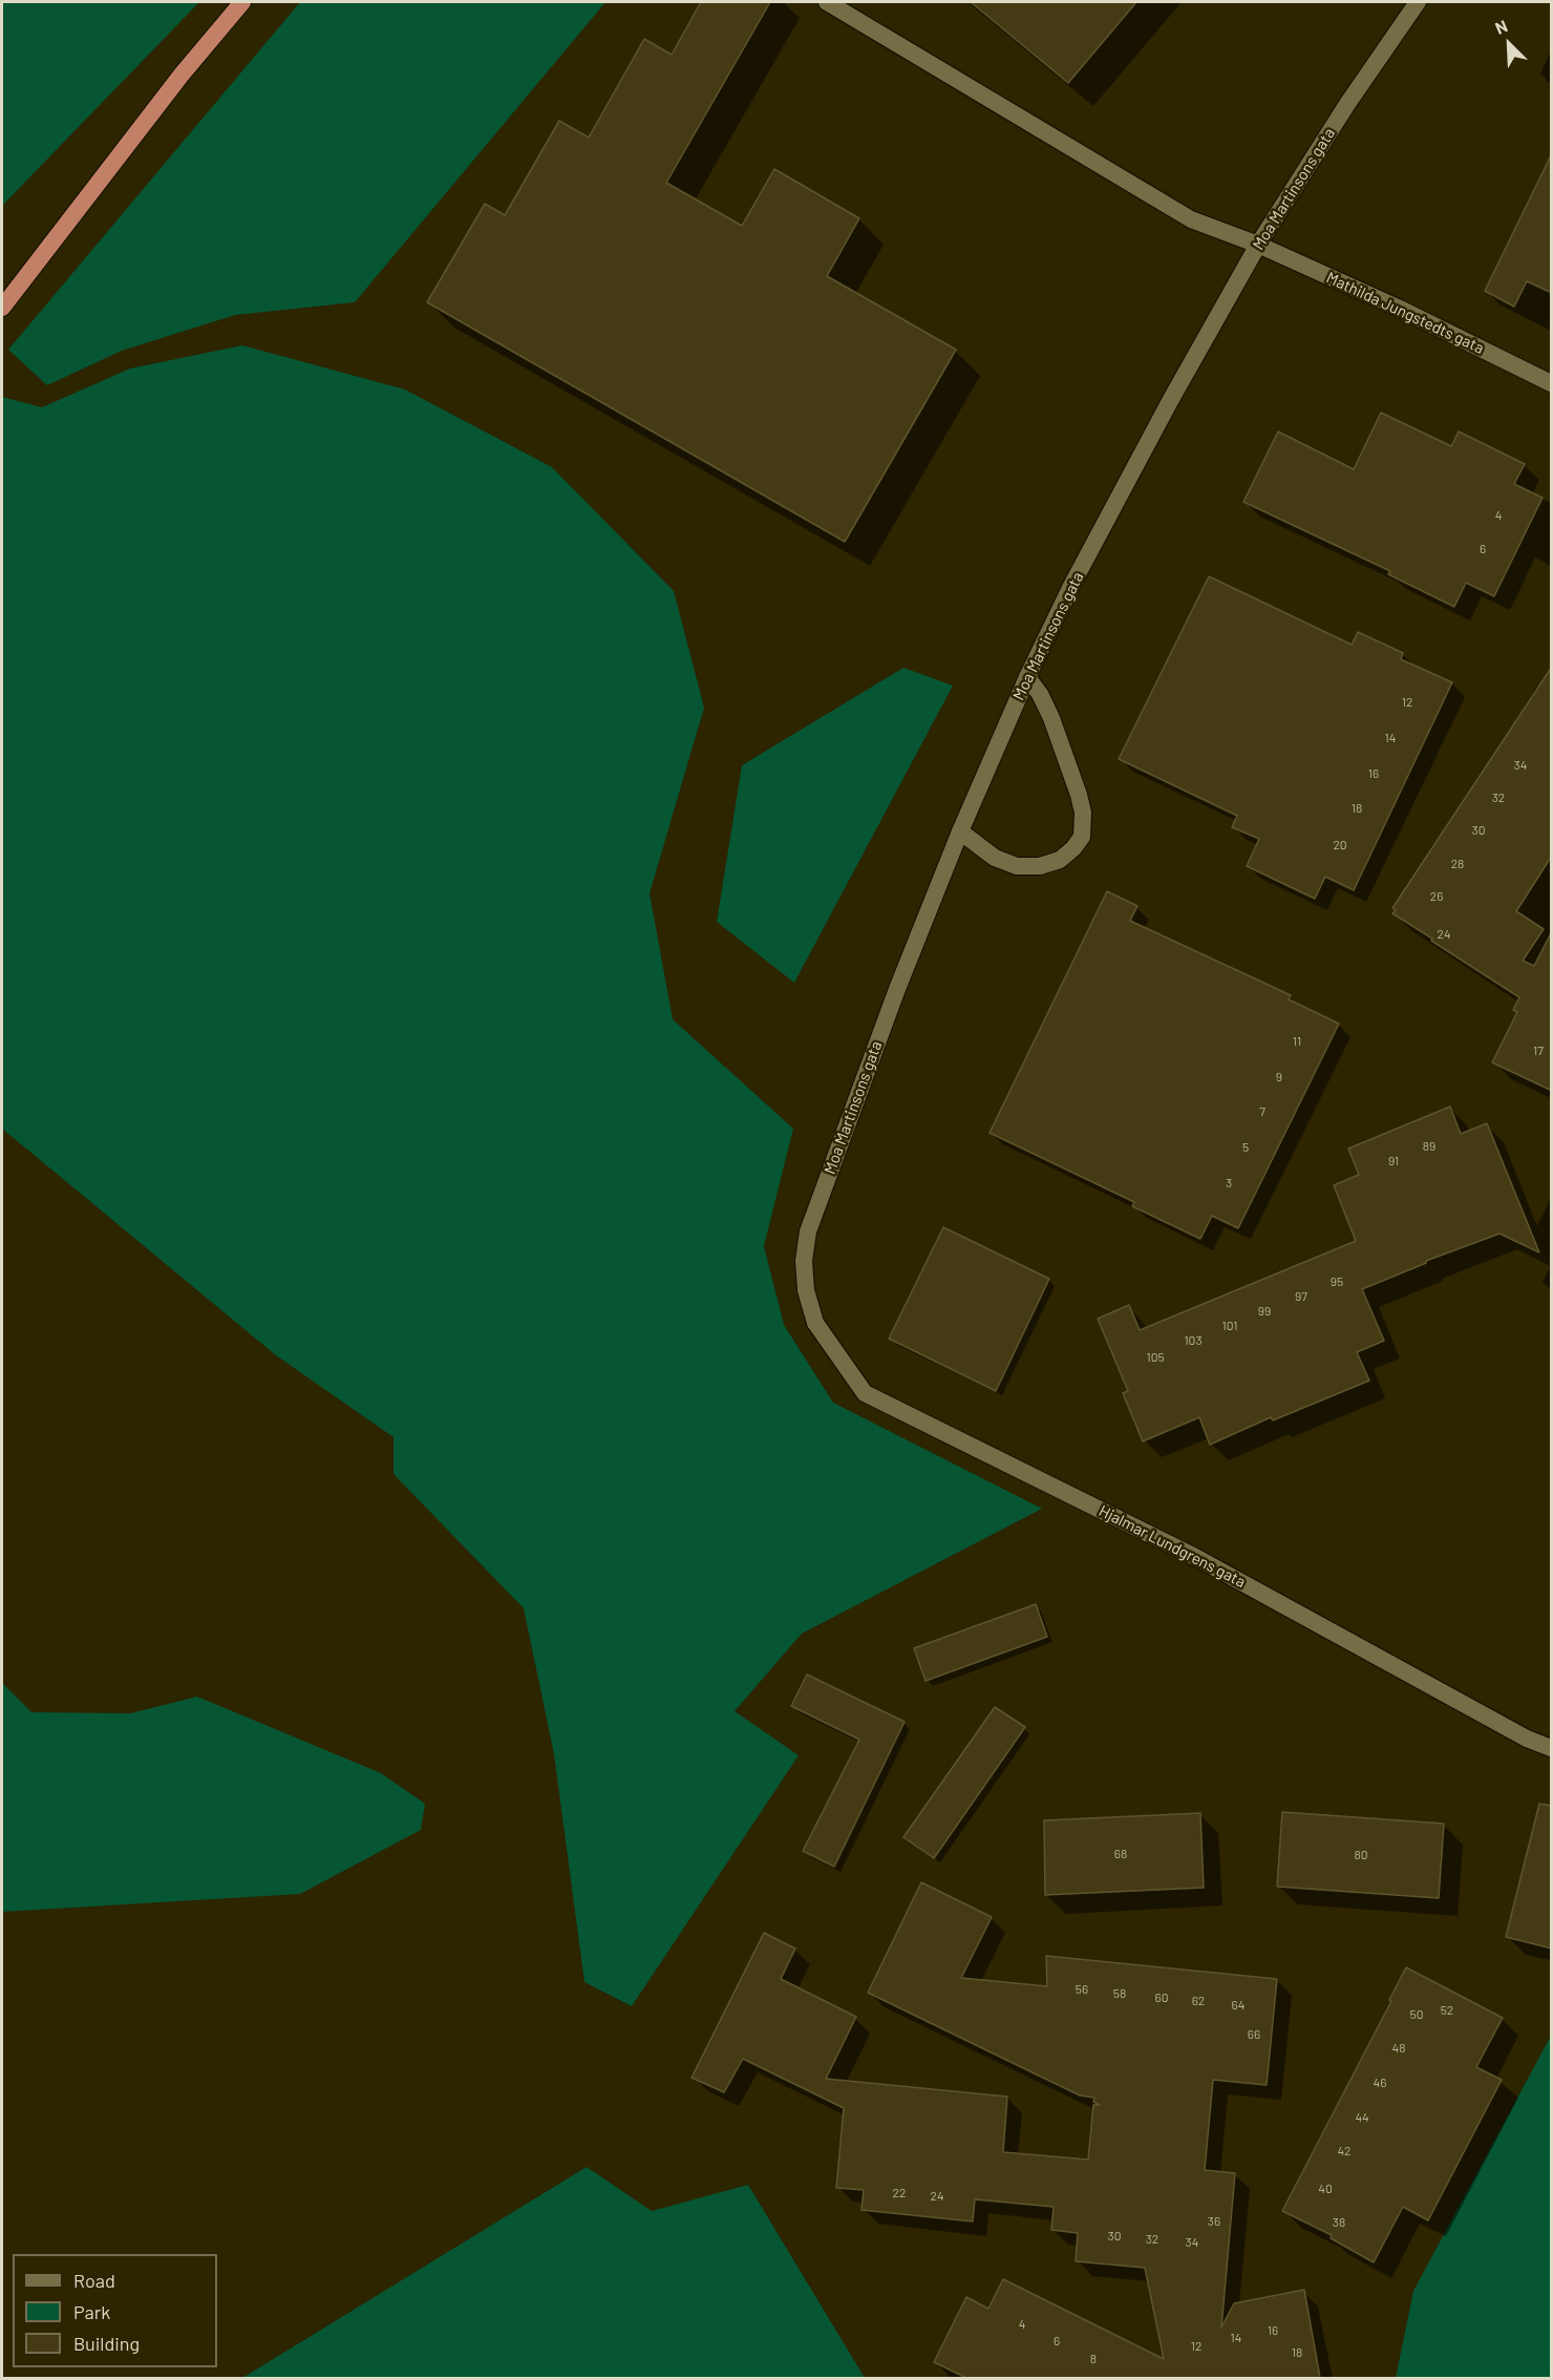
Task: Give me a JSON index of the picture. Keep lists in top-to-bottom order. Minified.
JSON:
{"streets":{"street":["Moa Martinsons gata","Mathilda Jungstedts gata","Hjalmar Lundgrens gata"]},"crossings":[["Moa Martinsons gata","Mathilda Jungstedts gata"],["Moa Martinsons gata","Hjalmar Lundgrens gata"]],"house_numbers":["4","6","12","14","34","16","32","18","30","20","28","26","24","11","17","9","7","89","5","91","3","95","97","99","101","103","105","68","80","56","58","60","62","64","52","50","66","48","46","44","42","40","22","24","36","38","30","32","34","4","16","14","6","12","18","8"],"legend":["Road","Park","Building"],"north":"top left"}
